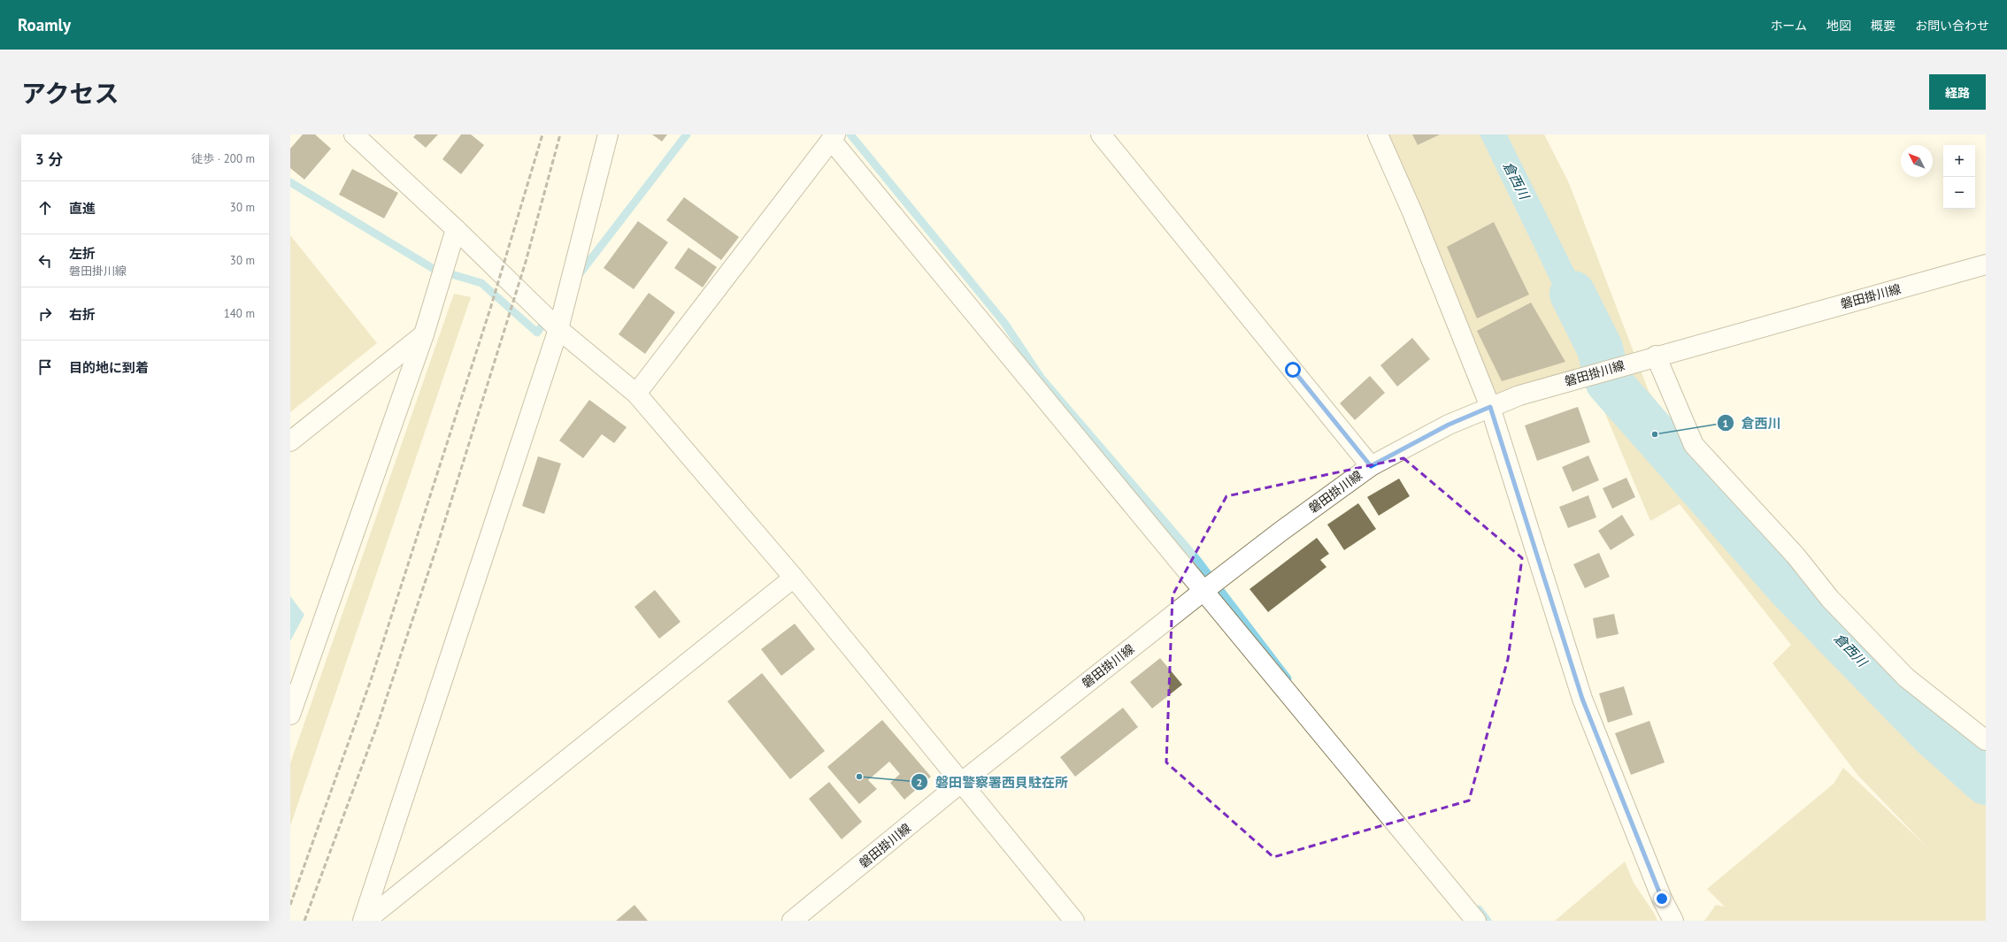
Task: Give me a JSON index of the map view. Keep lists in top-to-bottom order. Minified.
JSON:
{"streets":{"street":["磐田掛川線"]},"water":["倉西川"],"places":["倉西川","磐田警察署西貝駐在所"],"north":"top left","page":{"header":"Roamly","nav":["ホーム","地図","概要","お問い合わせ"],"title":"アクセス","buttons":"経路","heading":["3 分","徒歩 · 200 m"],"map_buttons":["+","−"],"list":[["直進","30 m"],["左折","磐田掛川線","30 m"],["右折","140 m"],"目的地に到着"]}}
